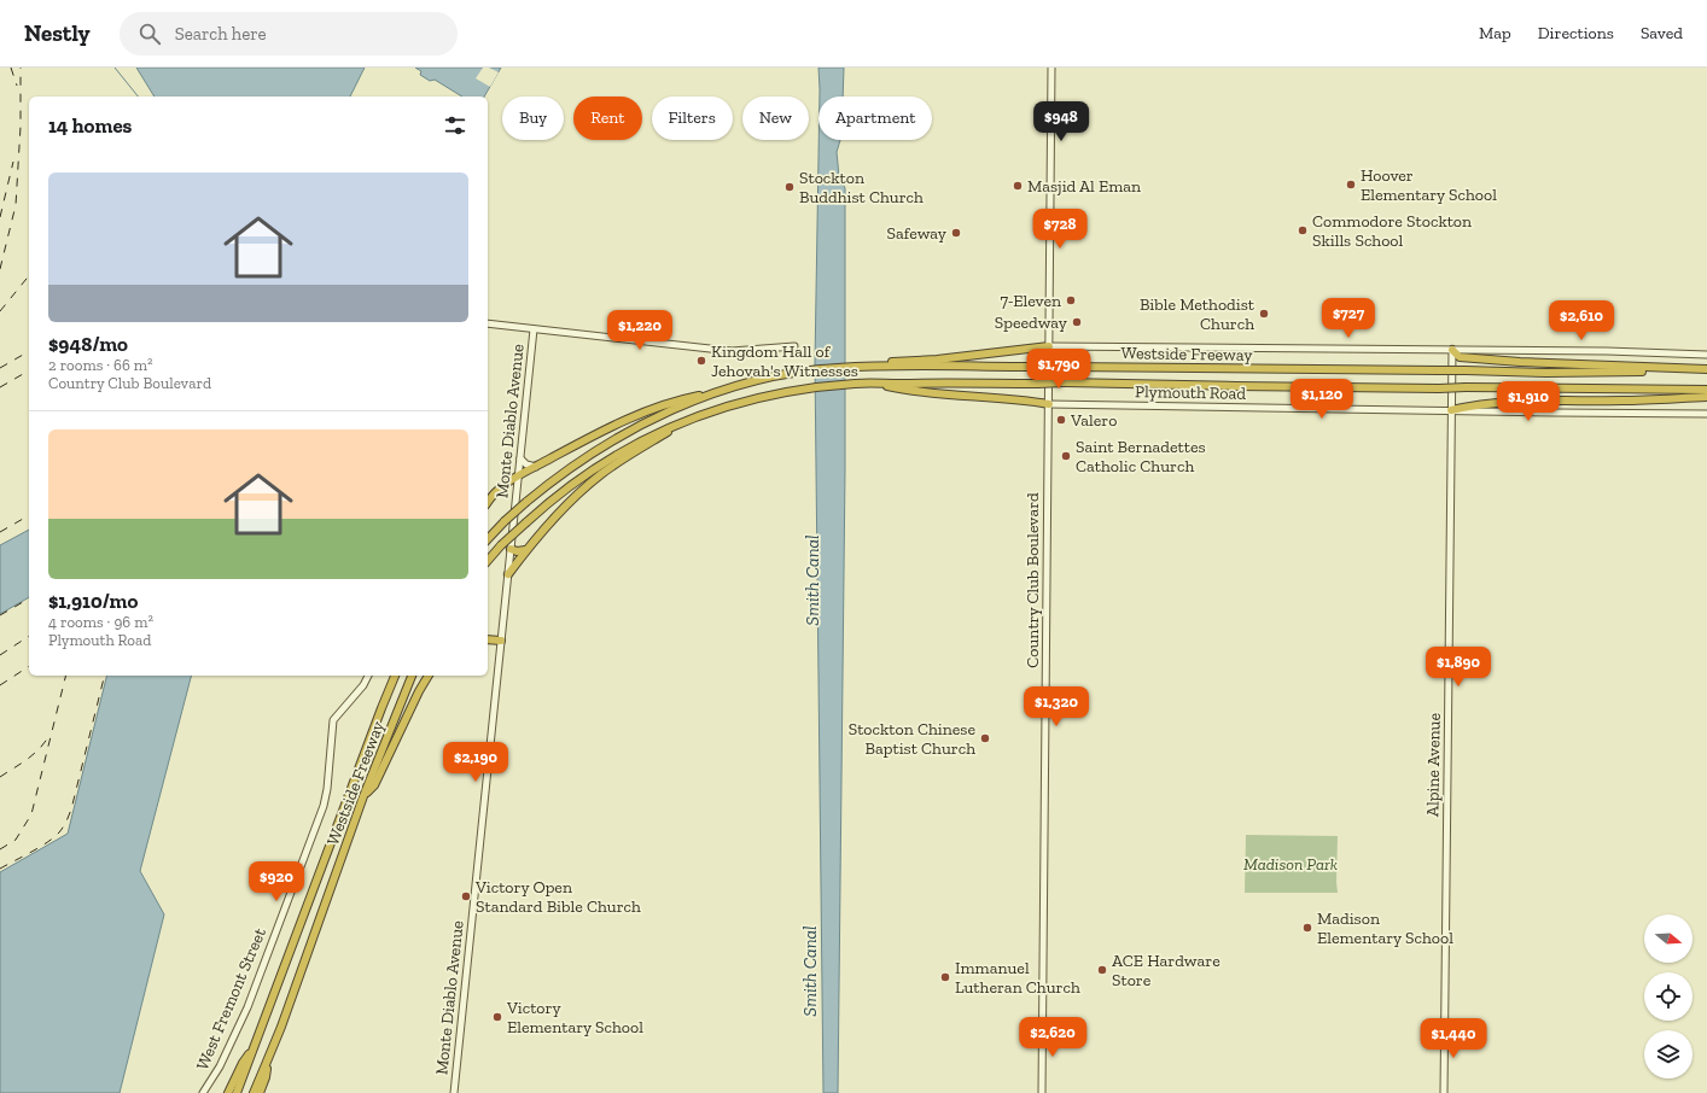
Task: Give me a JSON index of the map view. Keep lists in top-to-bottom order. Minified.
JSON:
{"streets":{"highway":["Westside Freeway"],"street":["Plymouth Road","Monte Diablo Avenue","Country Club Boulevard","Alpine Avenue","West Fremont Street"]},"crossings":[["Plymouth Road","Country Club Boulevard"],["Plymouth Road","Alpine Avenue"]],"water":["Smith Canal"],"parks":["Madison Park"],"places":["Hoover Elementary School","Masjid Al Eman","Stockton Buddhist Church","Commodore Stockton Skills School","Safeway","7-Eleven","Bible Methodist Church","Speedway","Kingdom Hall of Jehovah's Witnesses","Valero","Saint Bernadettes Catholic Church","Stockton Chinese Baptist Church","Victory Open Standard Bible Church","Madison Elementary School","ACE Hardware Store","Immanuel Lutheran Church","Victory Elementary School"],"north":"right","page":{"header":"Nestly","search":"Search here","nav":["Map","Directions","Saved"],"chip":["Buy","Rent","Filters","New","Apartment"],"heading":"14 homes","price":["$948","$728","$727","$2,610","$1,220","$1,790","$1,120","$1,910","$1,890","$1,320","$2,190","$920","$2,620","$1,440"],"list":[{"name":"$948/mo","note":"2 rooms · 66 m² · Country Club Boulevard"},{"name":"$1,910/mo","note":"4 rooms · 96 m² · Plymouth Road"}]}}
